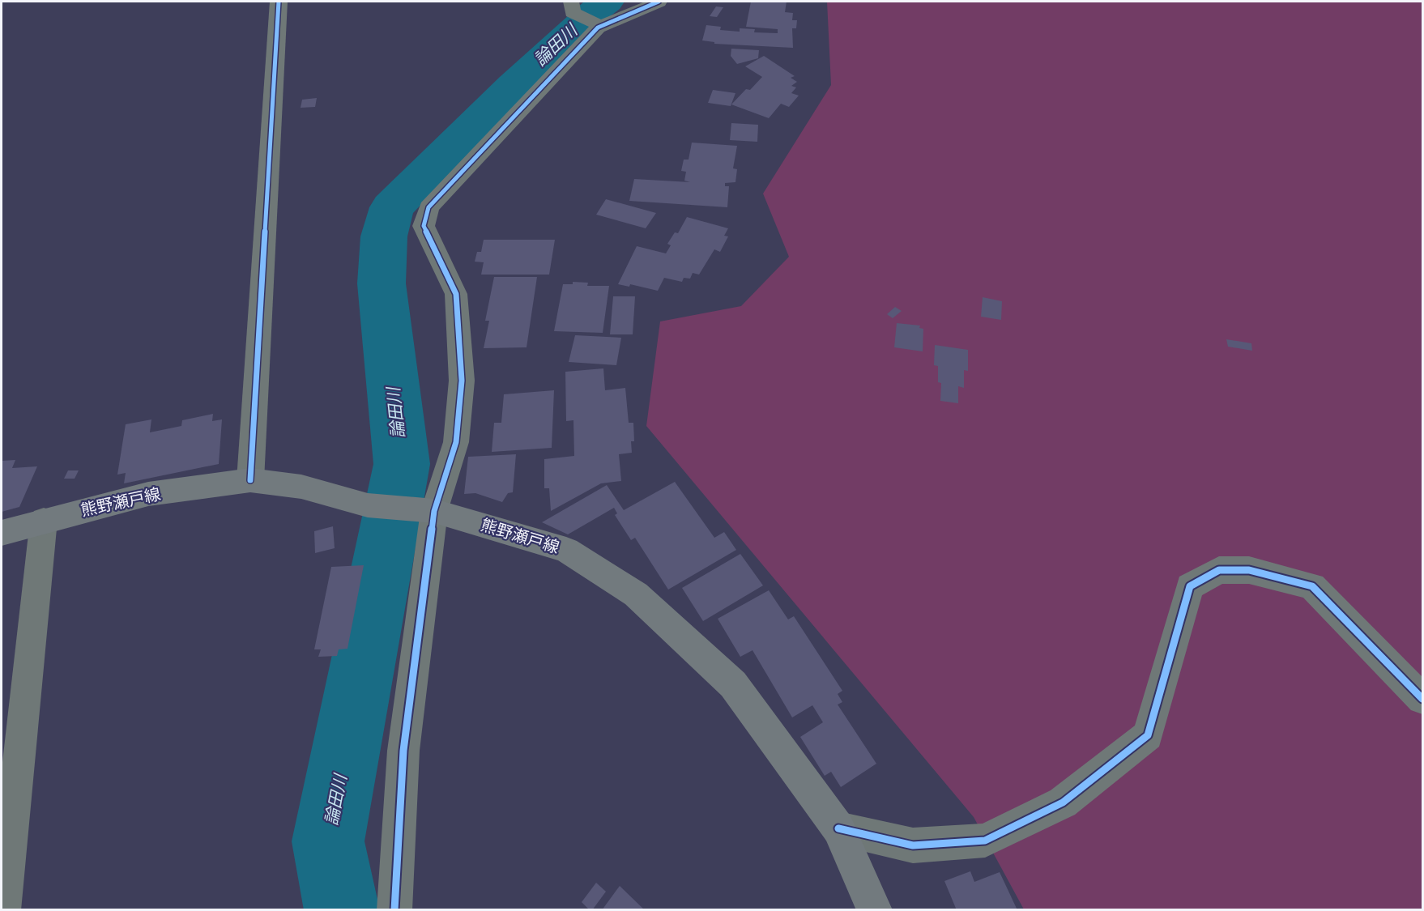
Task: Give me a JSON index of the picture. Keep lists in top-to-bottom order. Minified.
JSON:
{"streets":{"main road":["熊野瀬戸線"]},"water":["論田川"]}
